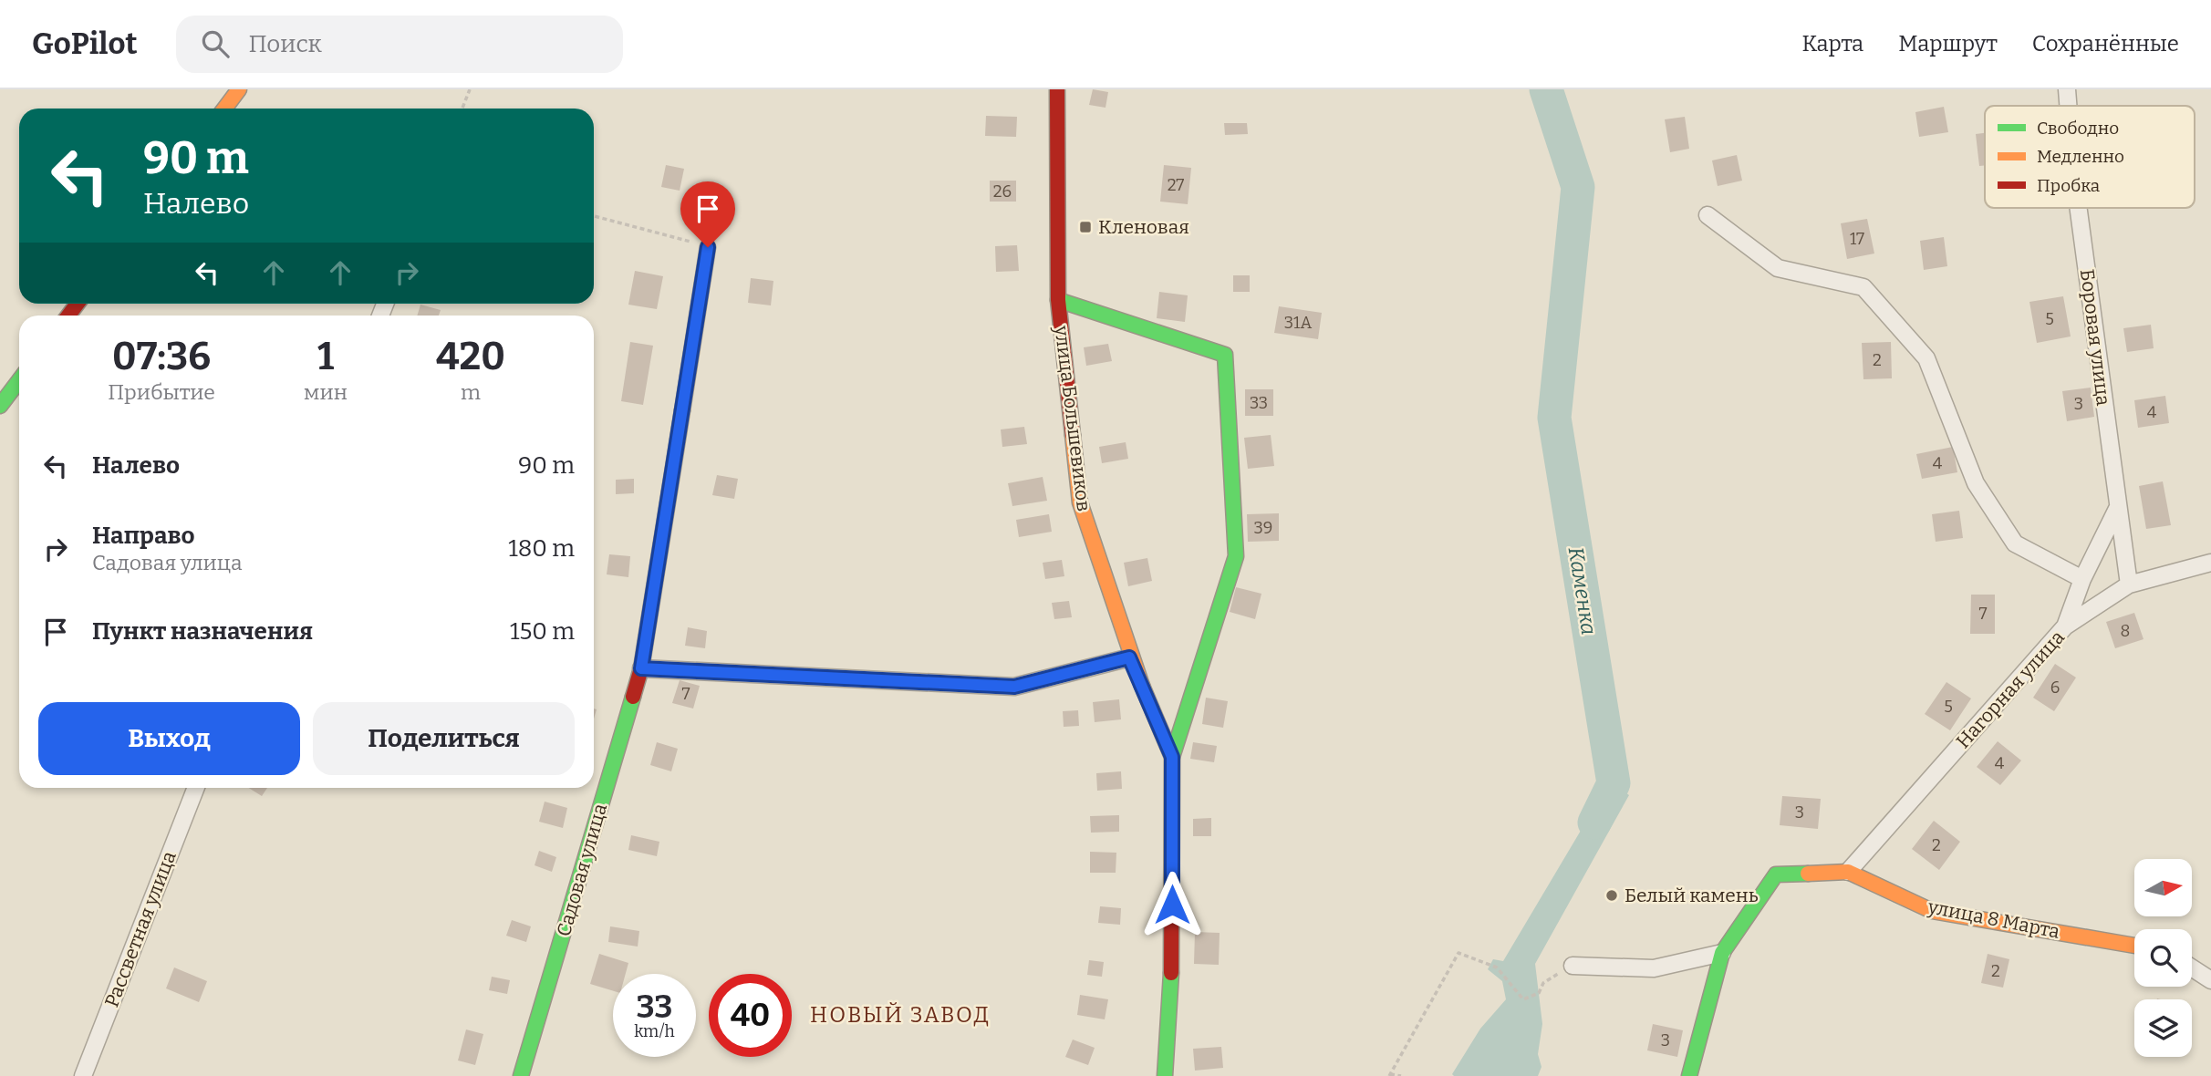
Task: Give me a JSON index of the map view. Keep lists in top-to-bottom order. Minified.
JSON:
{"streets":{"street":["Боровая улица","улица Большевиков","Нагорная улица","Садовая улица","улица 8 Марта","Рассветная улица"]},"crossings":[["Боровая улица","Нагорная улица"],["Нагорная улица","улица 8 Марта"]],"districts":["НОВЫЙ ЗАВОД"],"water":["Каменка"],"places":{"transit":["Кленовая"],"other":["Белый камень"]},"house_numbers":["27","26","17","5","31А","2","33","3","4","4","39","7","8","6","7","5","4","3","2","2","3"],"legend":["Свободно","Медленно","Пробка"],"north":"right","page":{"header":"GoPilot","search":"Поиск","nav":["Карта","Маршрут","Сохранённые"],"turn":["90 m","Налево"],"eta":["07:36","Прибытие","1","мин","420","m"],"list":[{"name":"Налево","value":"90 m"},{"name":"Направо","note":"Садовая улица","value":"180 m"},{"name":"Пункт назначения","value":"150 m"}],"buttons":["Выход","Поделиться"],"speed":"33 km/h","limit":"40"}}
